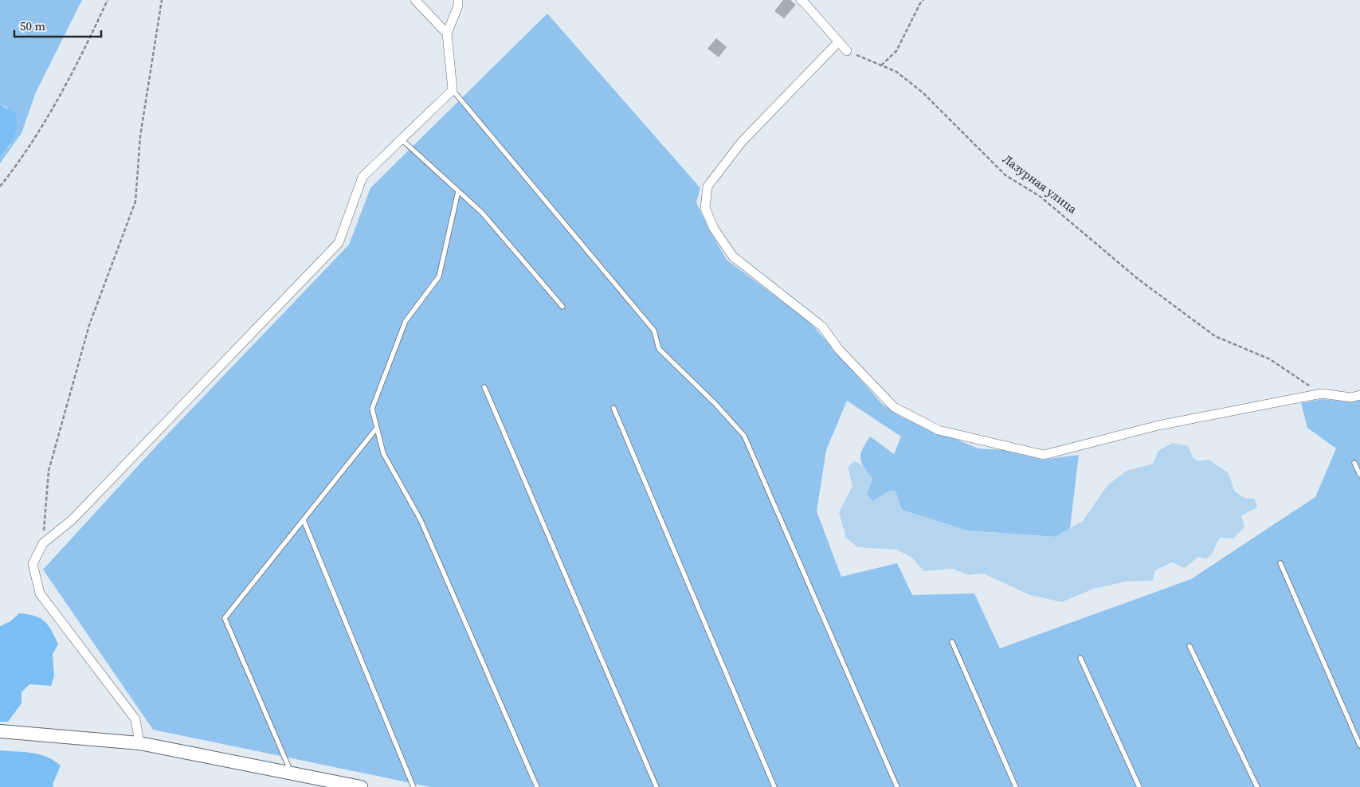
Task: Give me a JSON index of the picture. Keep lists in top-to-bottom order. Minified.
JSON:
{"streets":{"path":["Лазурная улица"]},"scale_bar":"50 m"}
